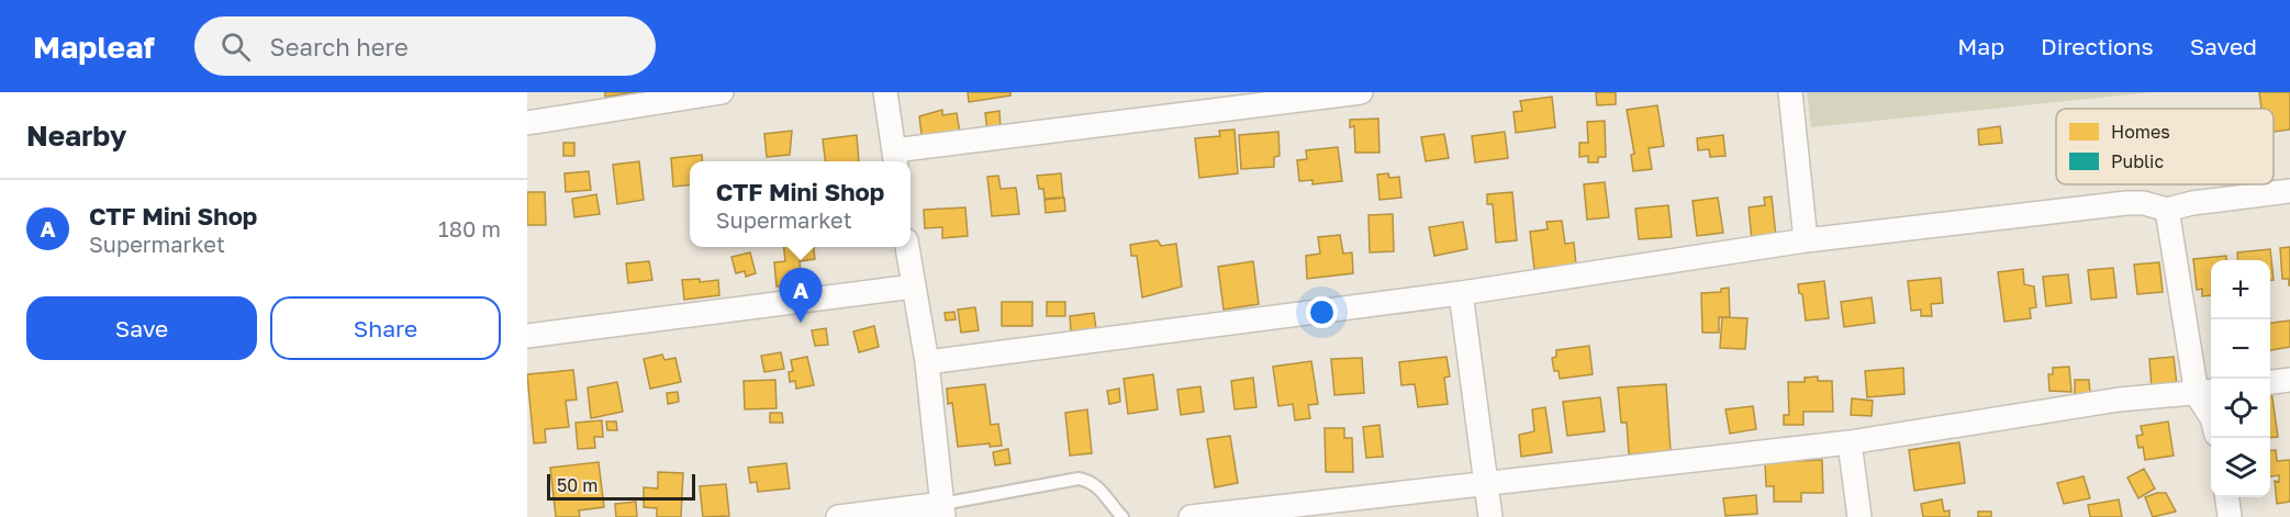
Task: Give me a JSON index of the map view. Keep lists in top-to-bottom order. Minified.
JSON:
{"legend":["Homes","Public"],"scale_bar":"50 m","page":{"header":"Mapleaf","search":"Search here","nav":["Map","Directions","Saved"],"heading":"Nearby","popup":["CTF Mini Shop","Supermarket"],"list":[{"mark":"A","name":"CTF Mini Shop","note":"Supermarket","value":"180 m"}],"map_buttons":["+","−"],"pins":"A","buttons":["Save","Share"],"scale":"50 m"}}
